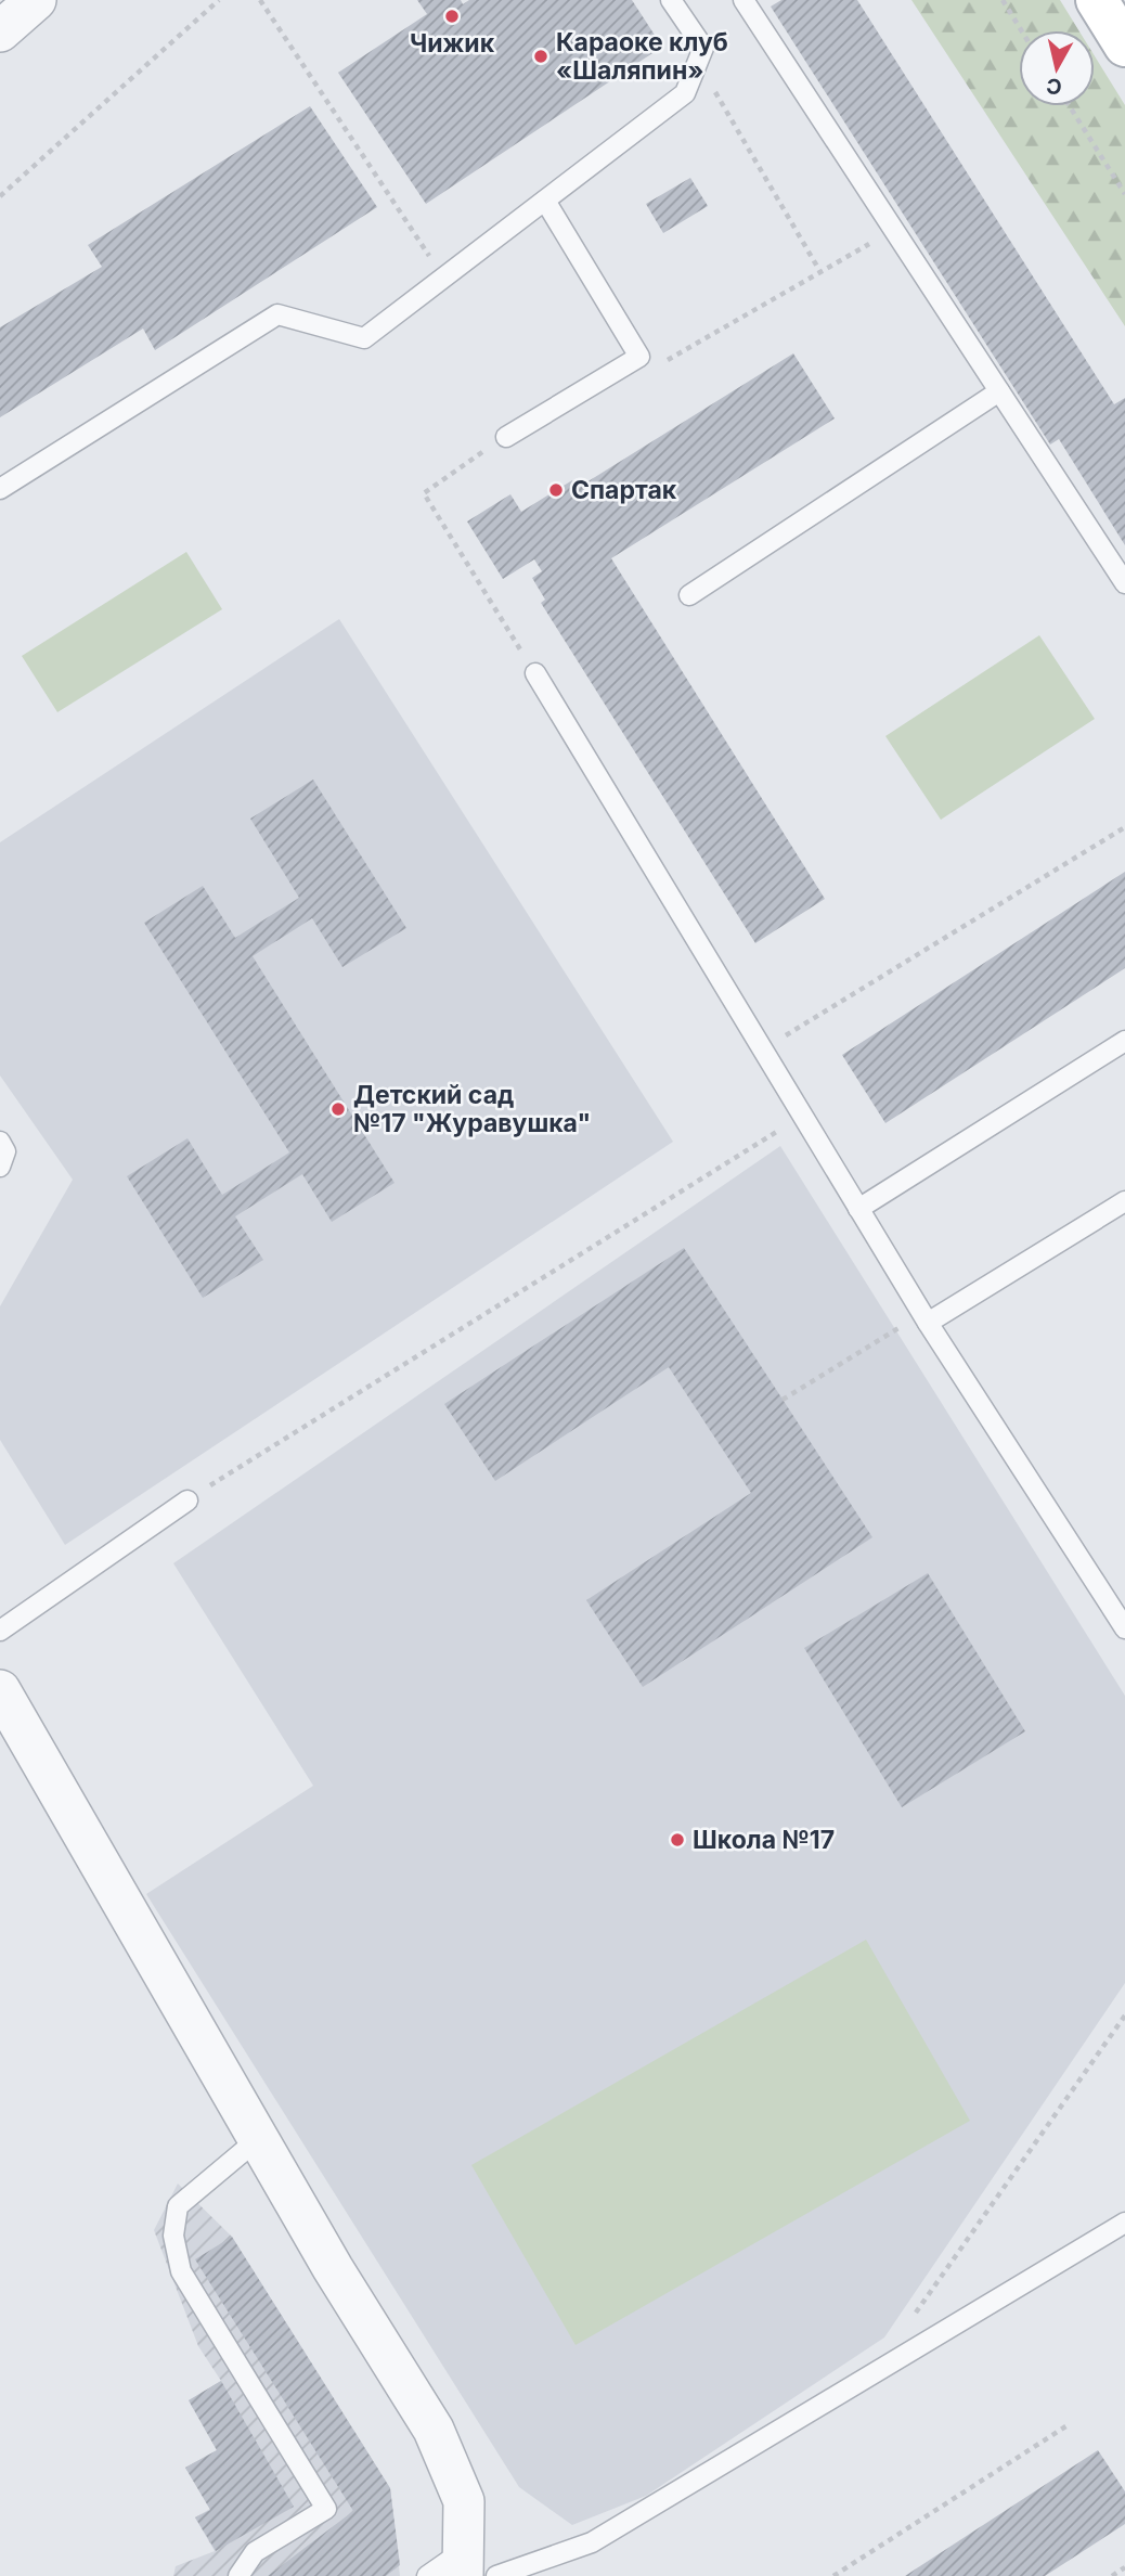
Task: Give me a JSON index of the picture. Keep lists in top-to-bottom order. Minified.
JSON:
{"places":["Чижик","Караоке клуб «Шаляпин»","Спартак","Детский сад №17 \"Журавушка\"","Школа №17"],"north":"bottom"}
